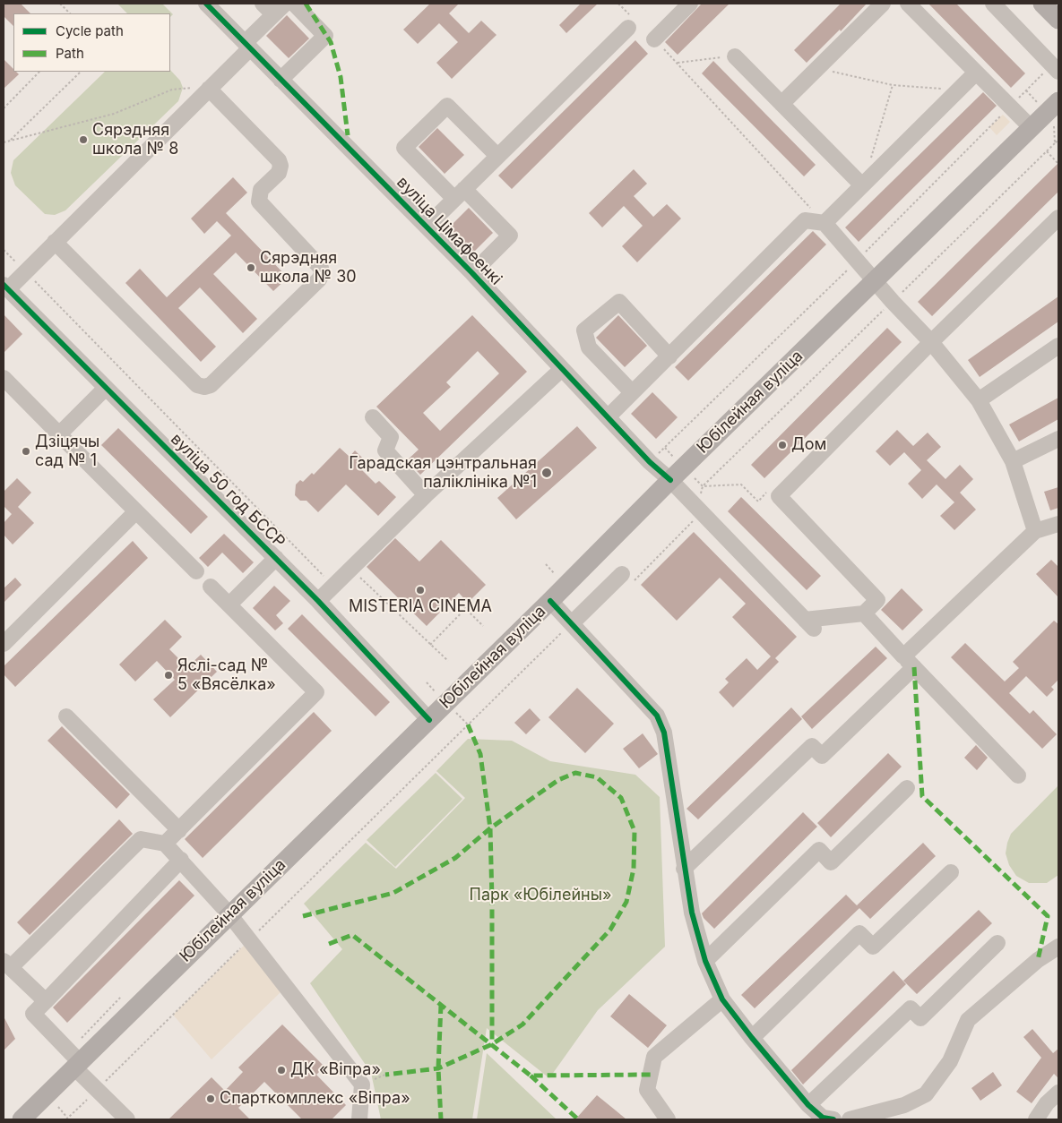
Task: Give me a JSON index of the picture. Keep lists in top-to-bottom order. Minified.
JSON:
{"streets":{"main road":["Юбілейная вуліца"],"street":["вуліца Цімафеенкі","вуліца 50 год БССР"]},"crossings":[["вуліца Цімафеенкі","Юбілейная вуліца"],["Юбілейная вуліца","вуліца 50 год БССР"]],"parks":["Парк «Юбілейны»"],"places":["Сярэдняя школа № 8","Сярэдняя школа № 30","Дом","Дзіцячы сад № 1","Гарадская цэнтральная паліклініка №1","MISTERIA CINEMA","Яслі-сад № 5 «Вясёлка»","ДК «Віпра»","Спарткомплекс «Віпра»"],"legend":["Cycle path","Path"]}
